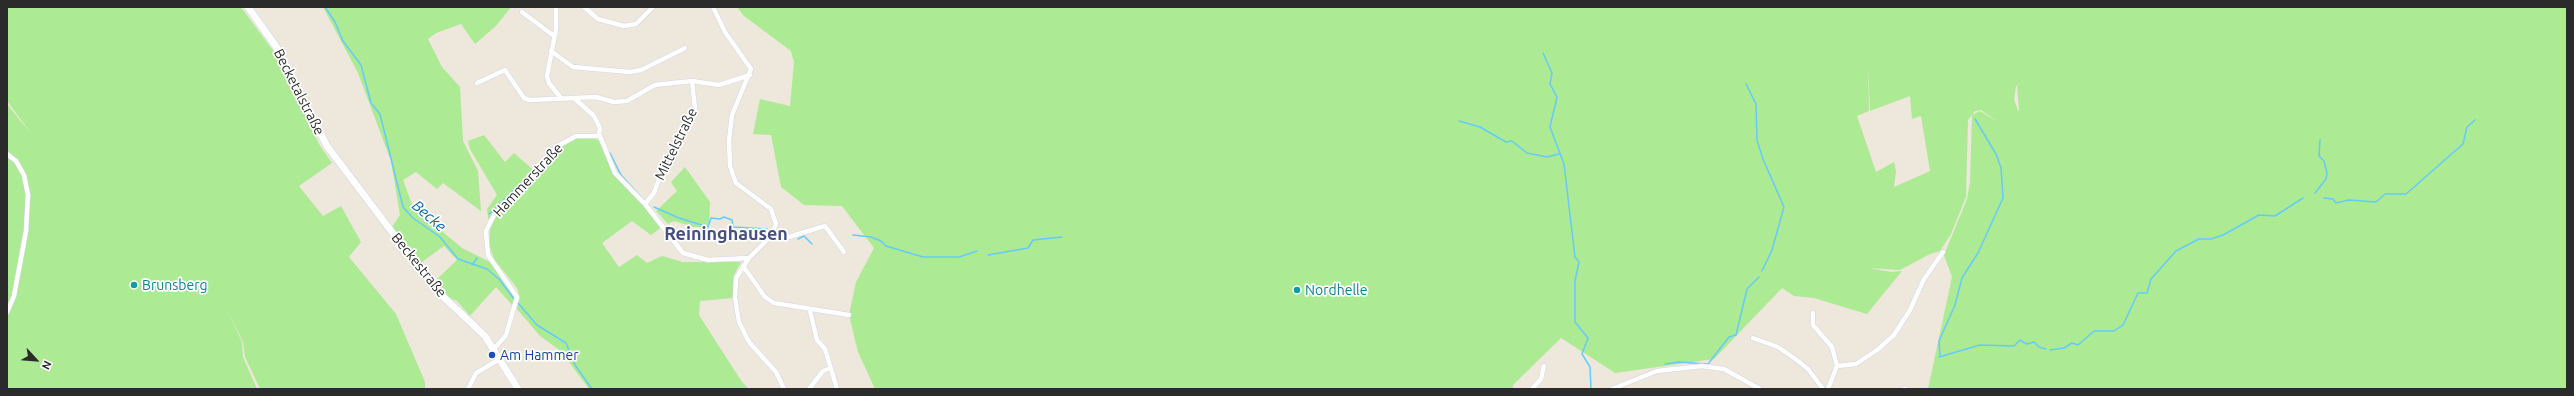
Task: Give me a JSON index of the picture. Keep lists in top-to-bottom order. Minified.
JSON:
{"streets":{"main road":["Becketalstraße","Beckestraße"],"street":["Mittelstraße","Hammerstraße"]},"crossings":[["Becketalstraße","Beckestraße"],["Hammerstraße","Beckestraße"]],"districts":["Reininghausen"],"water":["Becke"],"places":["Brunsberg","Nordhelle","Am Hammer"],"north":"bottom right"}
